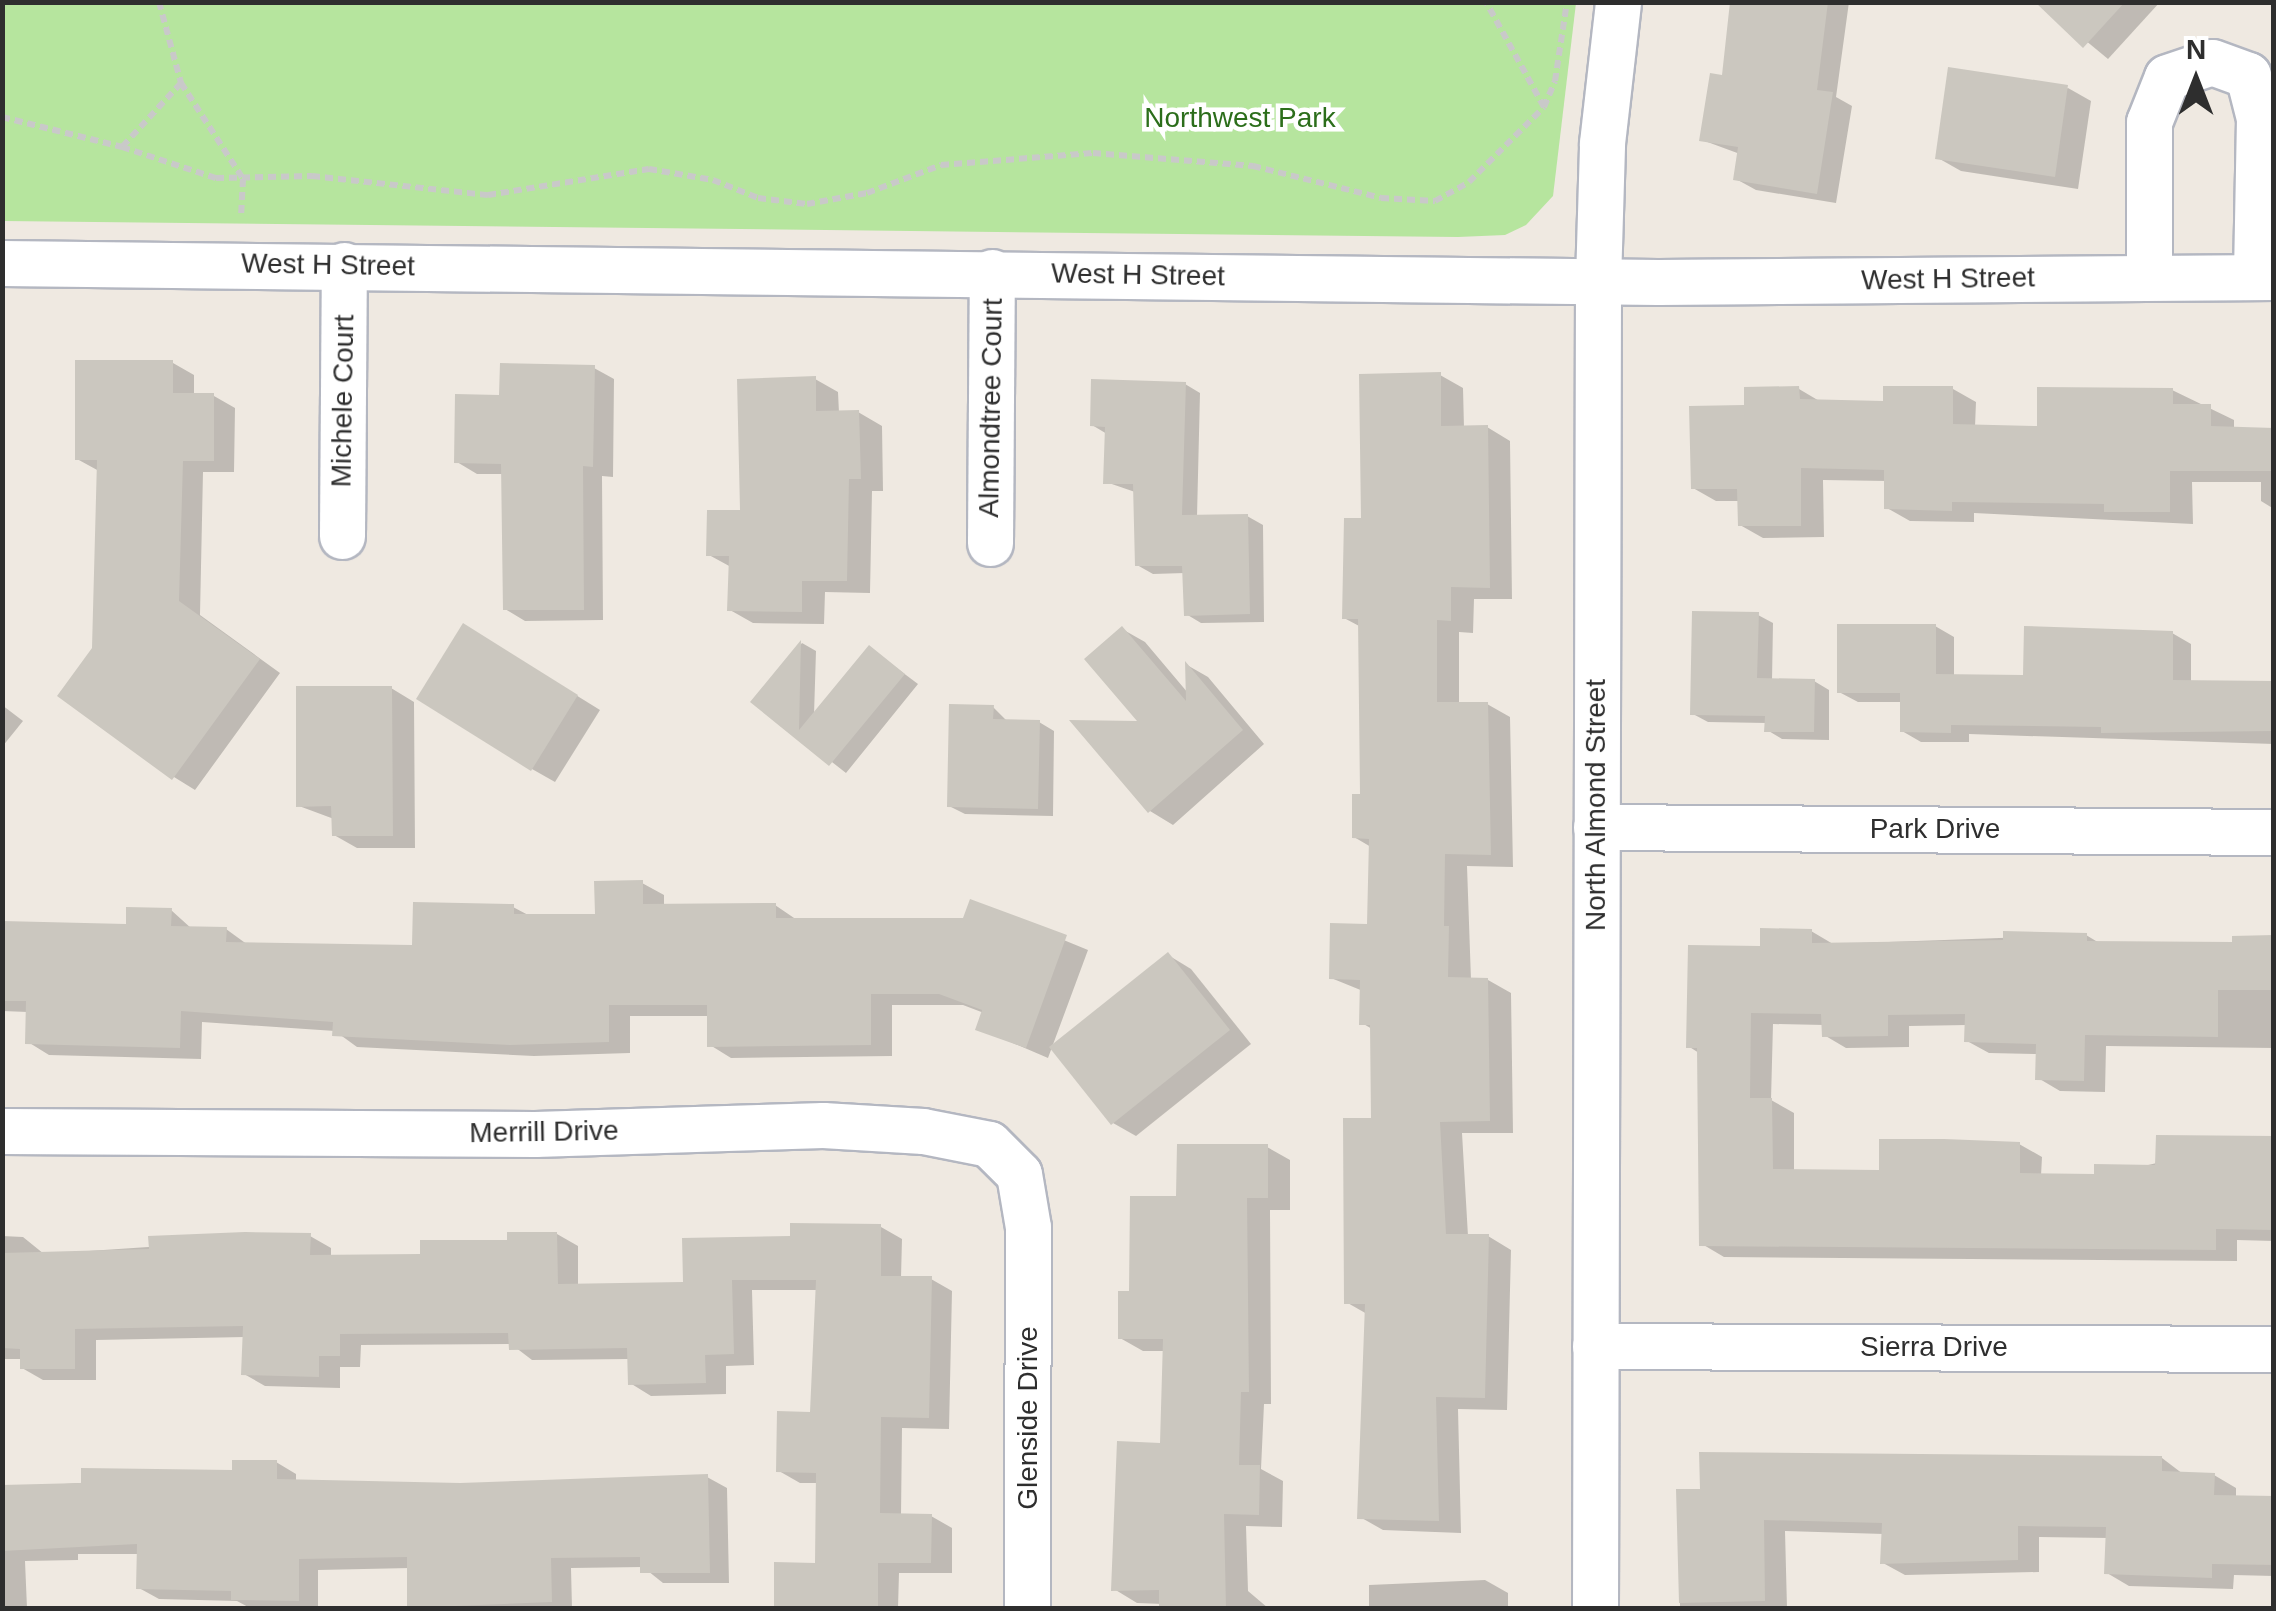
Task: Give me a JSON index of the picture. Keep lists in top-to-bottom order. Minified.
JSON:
{"streets":{"street":["West H Street","Michele Court","Almondtree Court","North Almond Street","Park Drive","Merrill Drive","Sierra Drive","Glenside Drive"]},"crossings":[["West H Street","Michele Court"],["West H Street","Almondtree Court"],["West H Street","North Almond Street"],["North Almond Street","Park Drive"],["North Almond Street","Sierra Drive"],["Merrill Drive","Glenside Drive"]],"parks":["Northwest Park"],"north":"top"}
